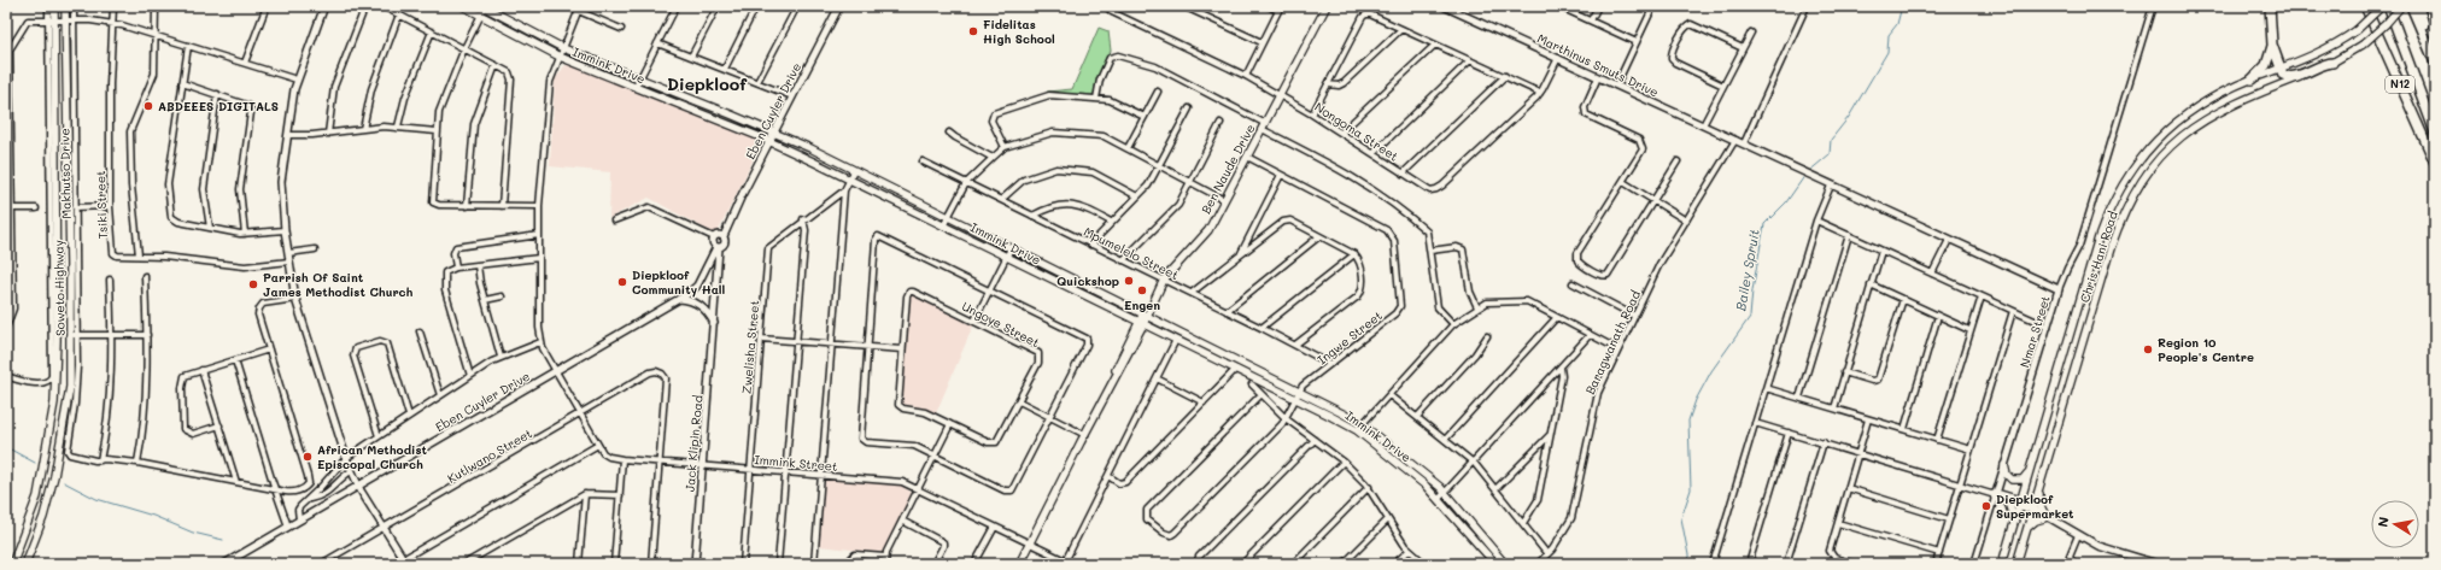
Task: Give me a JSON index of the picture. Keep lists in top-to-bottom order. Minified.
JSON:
{"streets":{"highway":["N12"],"main road":["Immink Drive","Ben Naude Drive","Chris Hani Road","Soweto Highway"],"street":["Marthinus Smuts Drive","Eben Cuyler Drive","Nongoma Street","Makhutso Drive","Tsiki Street","Mpumelelo Street","Ungoye Street","Nmar Street","Ingwe Street","Baragwanath Road","Zwelisha Street","Jack Klipin Road","Kutlwano Street","Immink Street"]},"crossings":[["Immink Drive","Eben Cuyler Drive"],["Immink Drive","Ben Naude Drive"],["Immink Drive","Ingwe Street"],["Immink Drive","Zwelisha Street"],["Marthinus Smuts Drive","Nongoma Street"],["Marthinus Smuts Drive","Nmar Street"],["Marthinus Smuts Drive","Baragwanath Road"],["Eben Cuyler Drive","Immink Street"],["Nongoma Street","Ben Naude Drive"],["Ben Naude Drive","Mpumelelo Street"],["Ben Naude Drive","Ingwe Street"],["Ben Naude Drive","Immink Street"],["Makhutso Drive","Soweto Highway"],["Mpumelelo Street","Ingwe Street"],["Zwelisha Street","Immink Street"],["Jack Klipin Road","Immink Street"],["Kutlwano Street","Immink Street"]],"districts":["Diepkloof"],"water":["Bailey Spruit"],"places":["Fidelitas High School","ABDEEES DIGITALS","Quickshop","Diepkloof Community Hall","Parrish Of Saint James Methodist Church","Engen","Region 10 People's Centre","African Methodist Episcopal Church","Diepkloof Supermarket"],"north":"left"}
